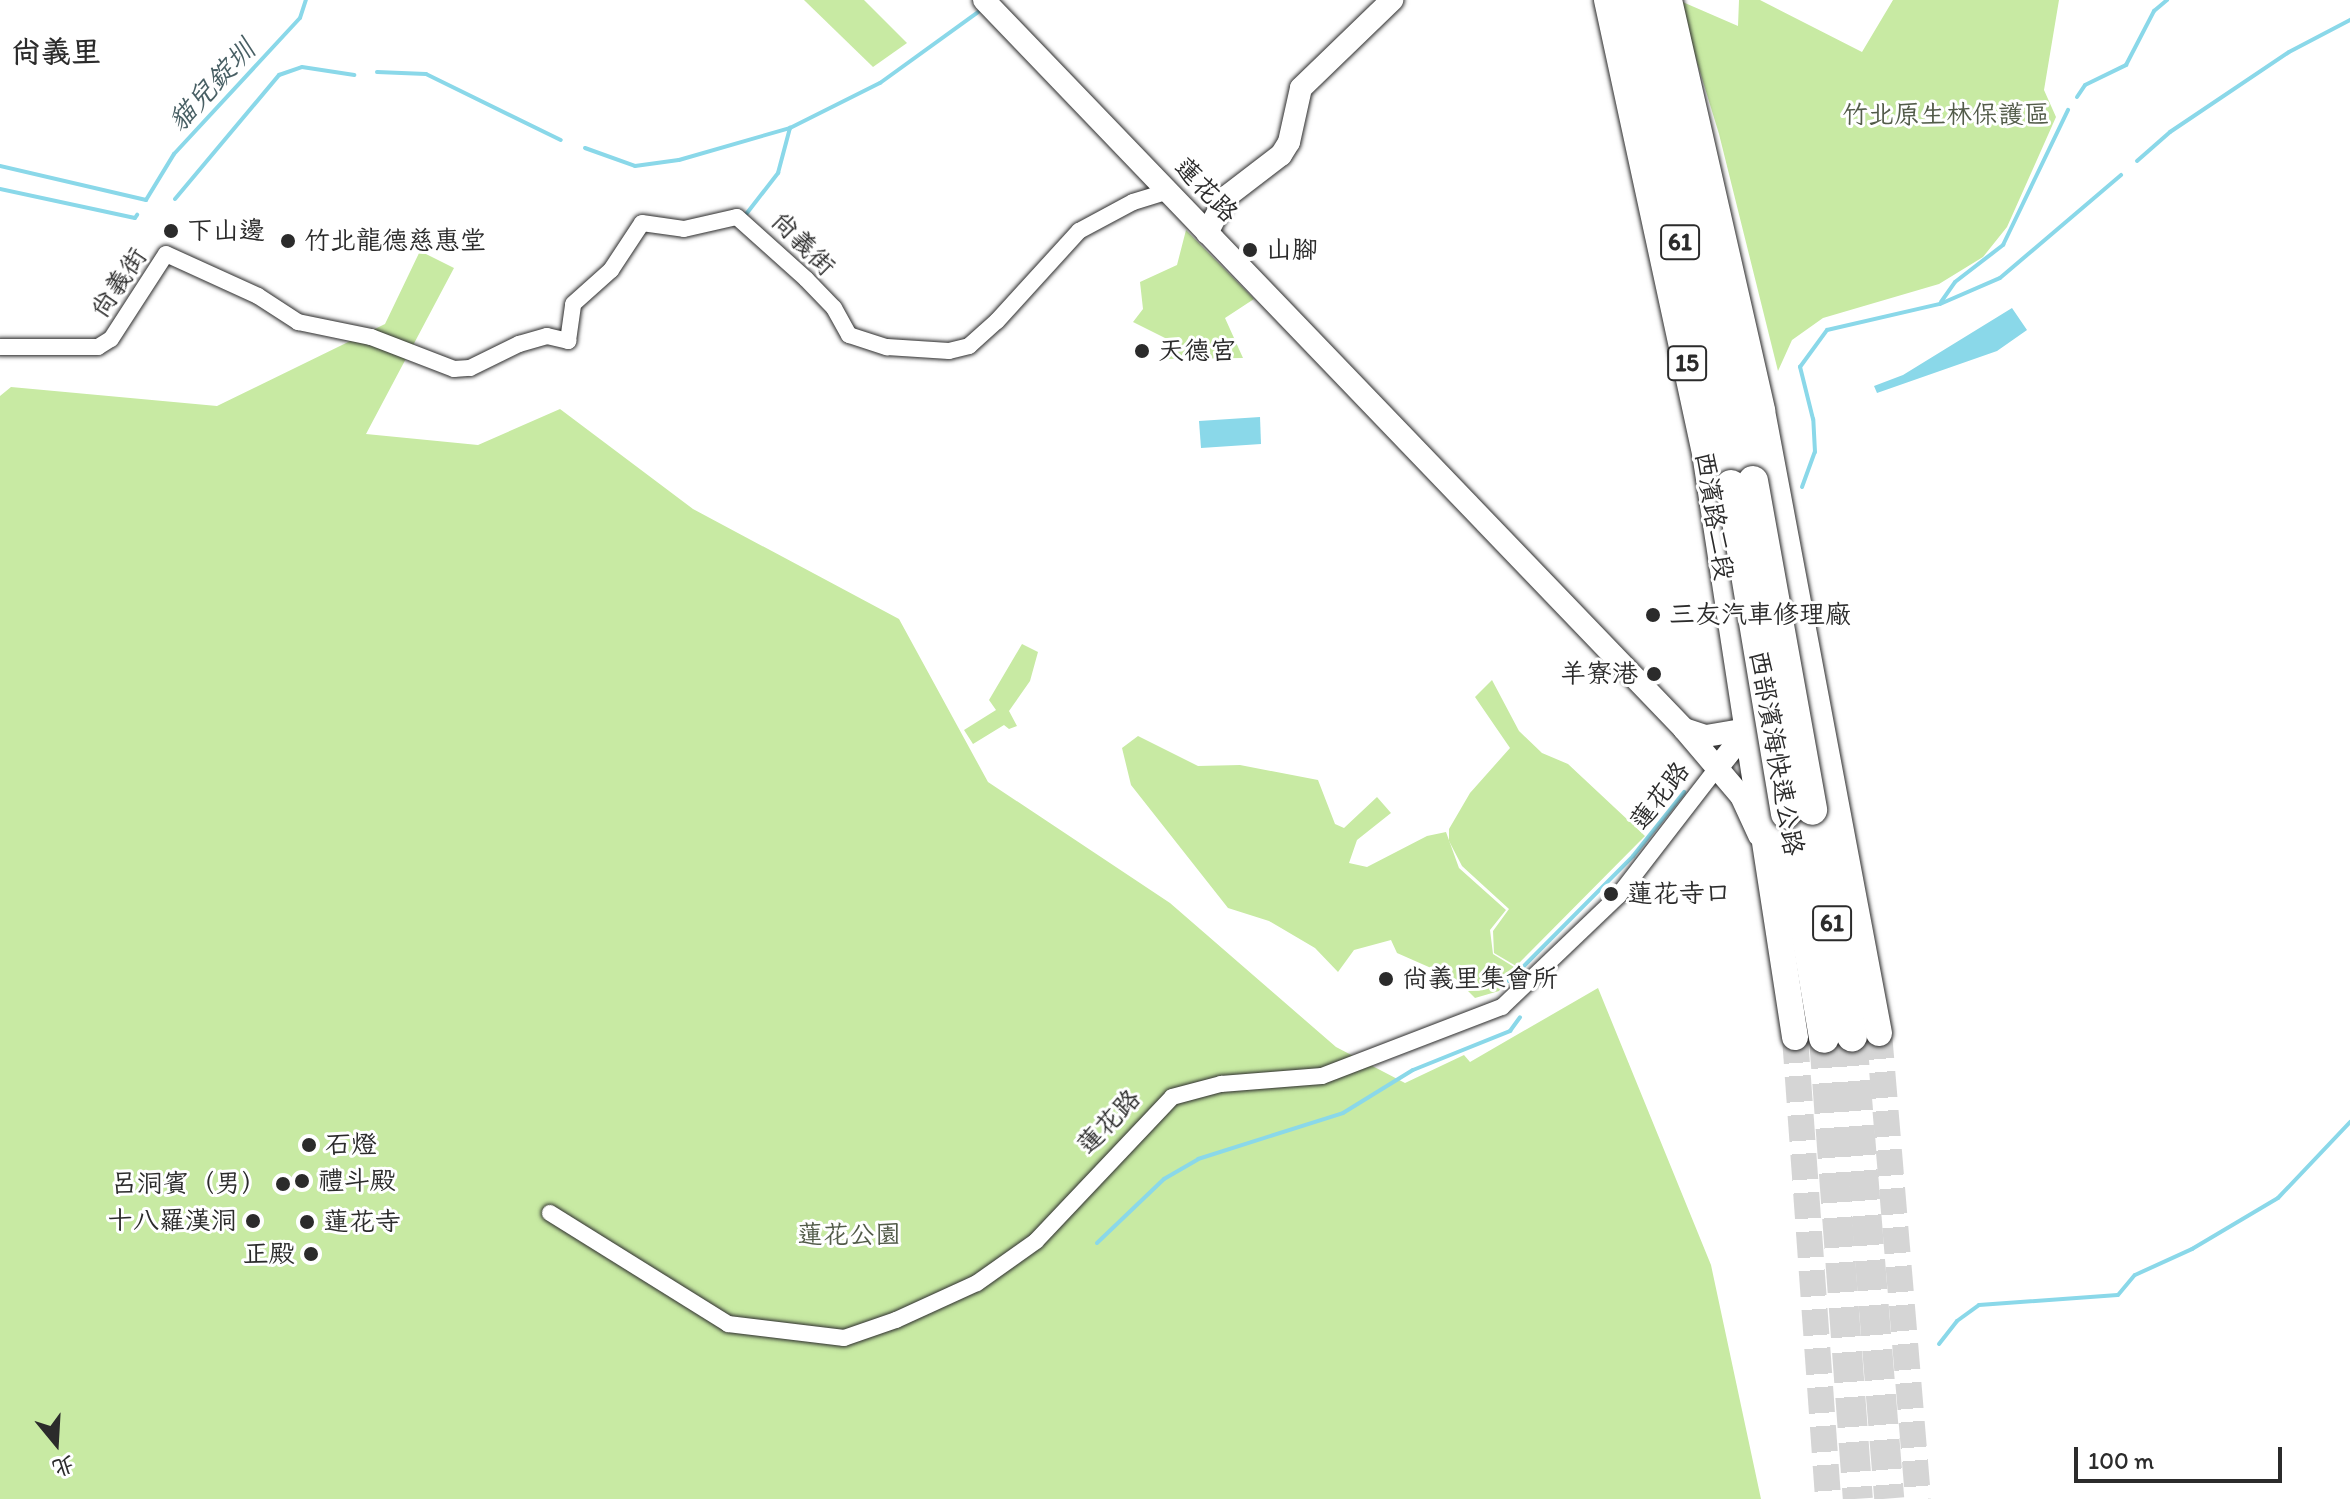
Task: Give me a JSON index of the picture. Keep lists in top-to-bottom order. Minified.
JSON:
{"streets":{"highway":["61","西部濱海快速公路"],"main road":["15","西濱路二段"],"street":["蓮花路","尚義街"]},"crossings":[["蓮花路","尚義街"],["蓮花路","西濱路二段"],["15","西濱路二段"],["15","西部濱海快速公路"],["西濱路二段","西部濱海快速公路"]],"districts":["尚義里"],"water":["貓兒錠圳"],"parks":["竹北原生林保護區","蓮花公園"],"places":["下山邊","竹北龍德慈惠堂","山腳","天德宮","三友汽車修理廠","羊寮港","蓮花寺口","尚義里集會所","石燈","禮斗殿","呂洞賓（男）","十八羅漢洞","蓮花寺","正殿"],"scale_bar":"100 m","north":"bottom"}
